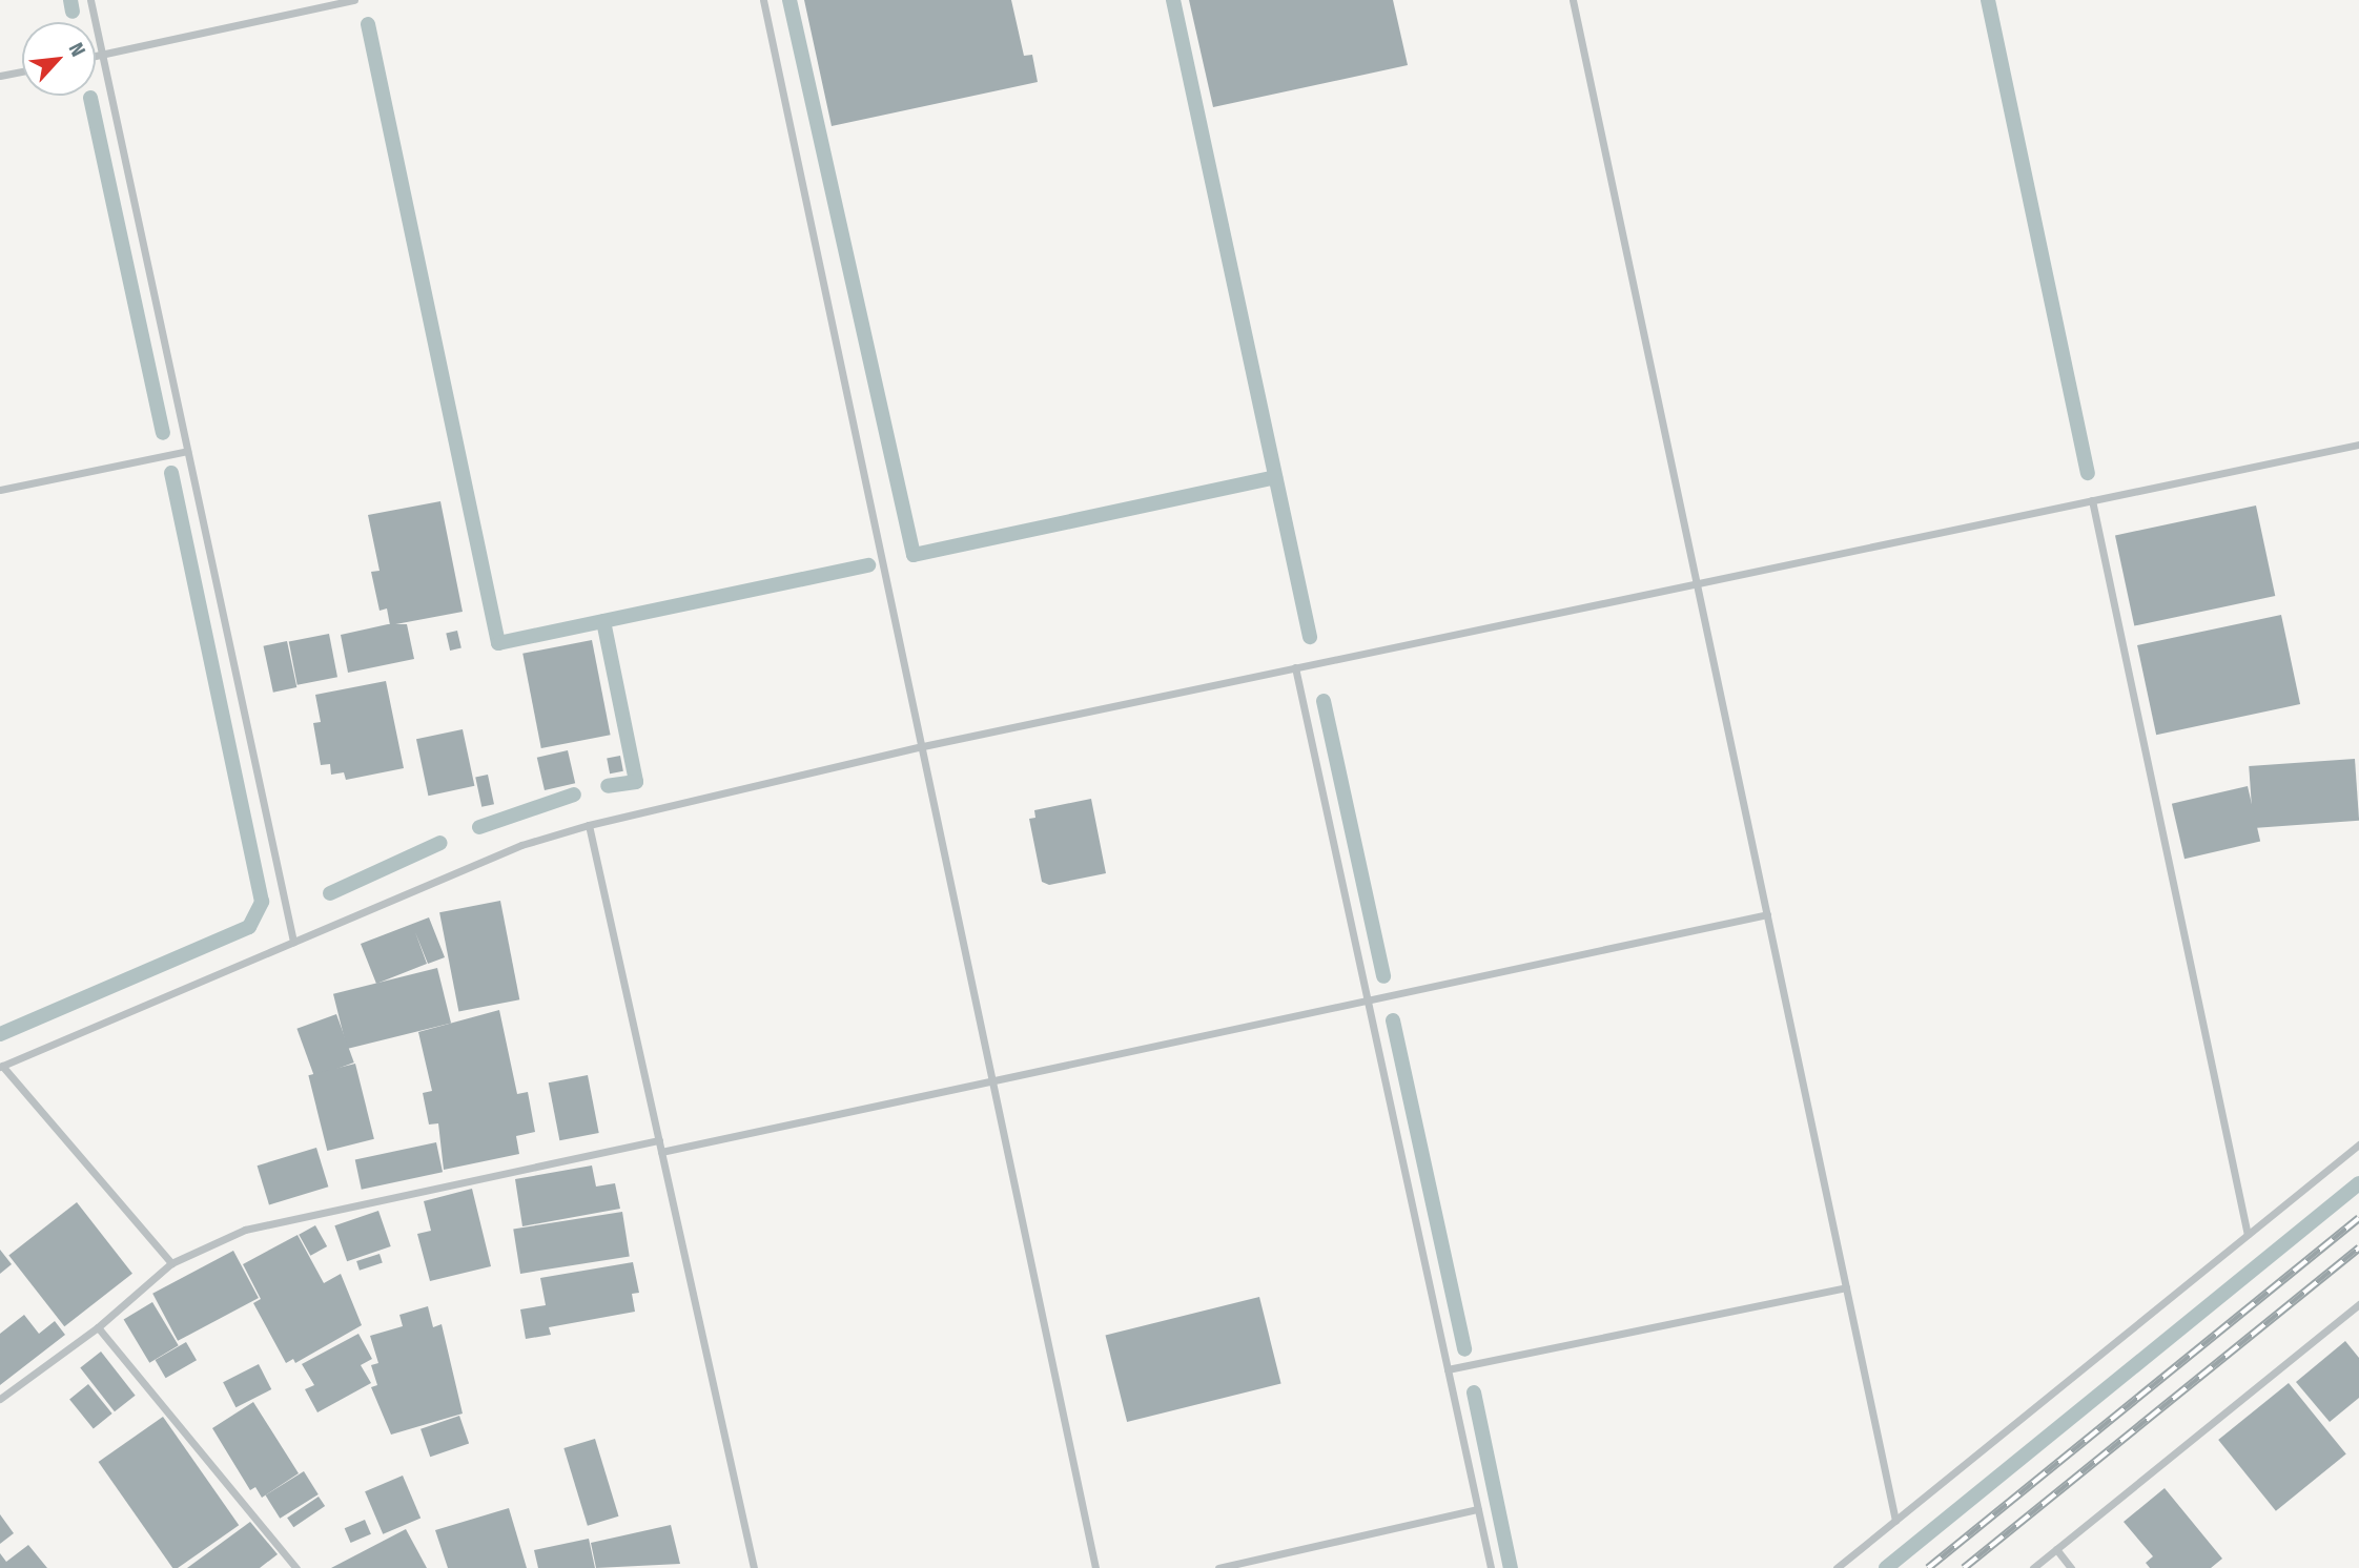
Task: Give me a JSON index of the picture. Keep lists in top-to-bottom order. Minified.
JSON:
{"north":"top right"}
